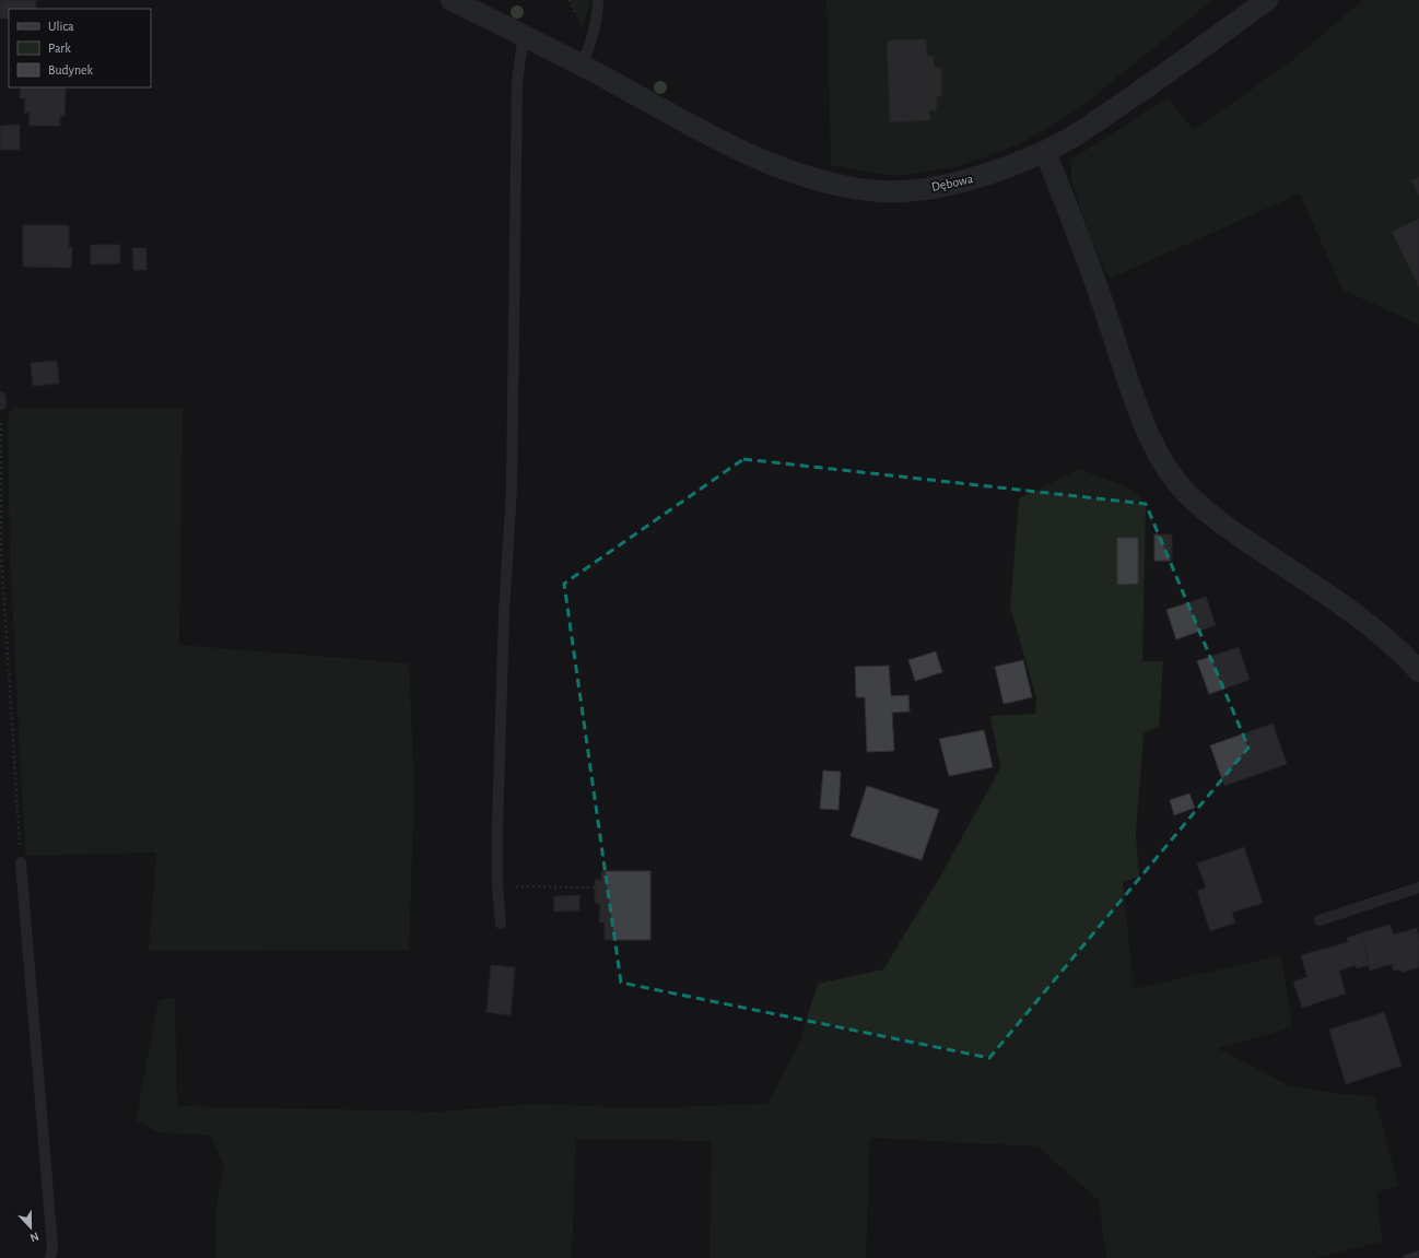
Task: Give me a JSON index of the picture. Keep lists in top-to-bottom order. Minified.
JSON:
{"streets":{"street":["Dębowa"]},"legend":["Ulica","Park","Budynek"],"north":"bottom"}
